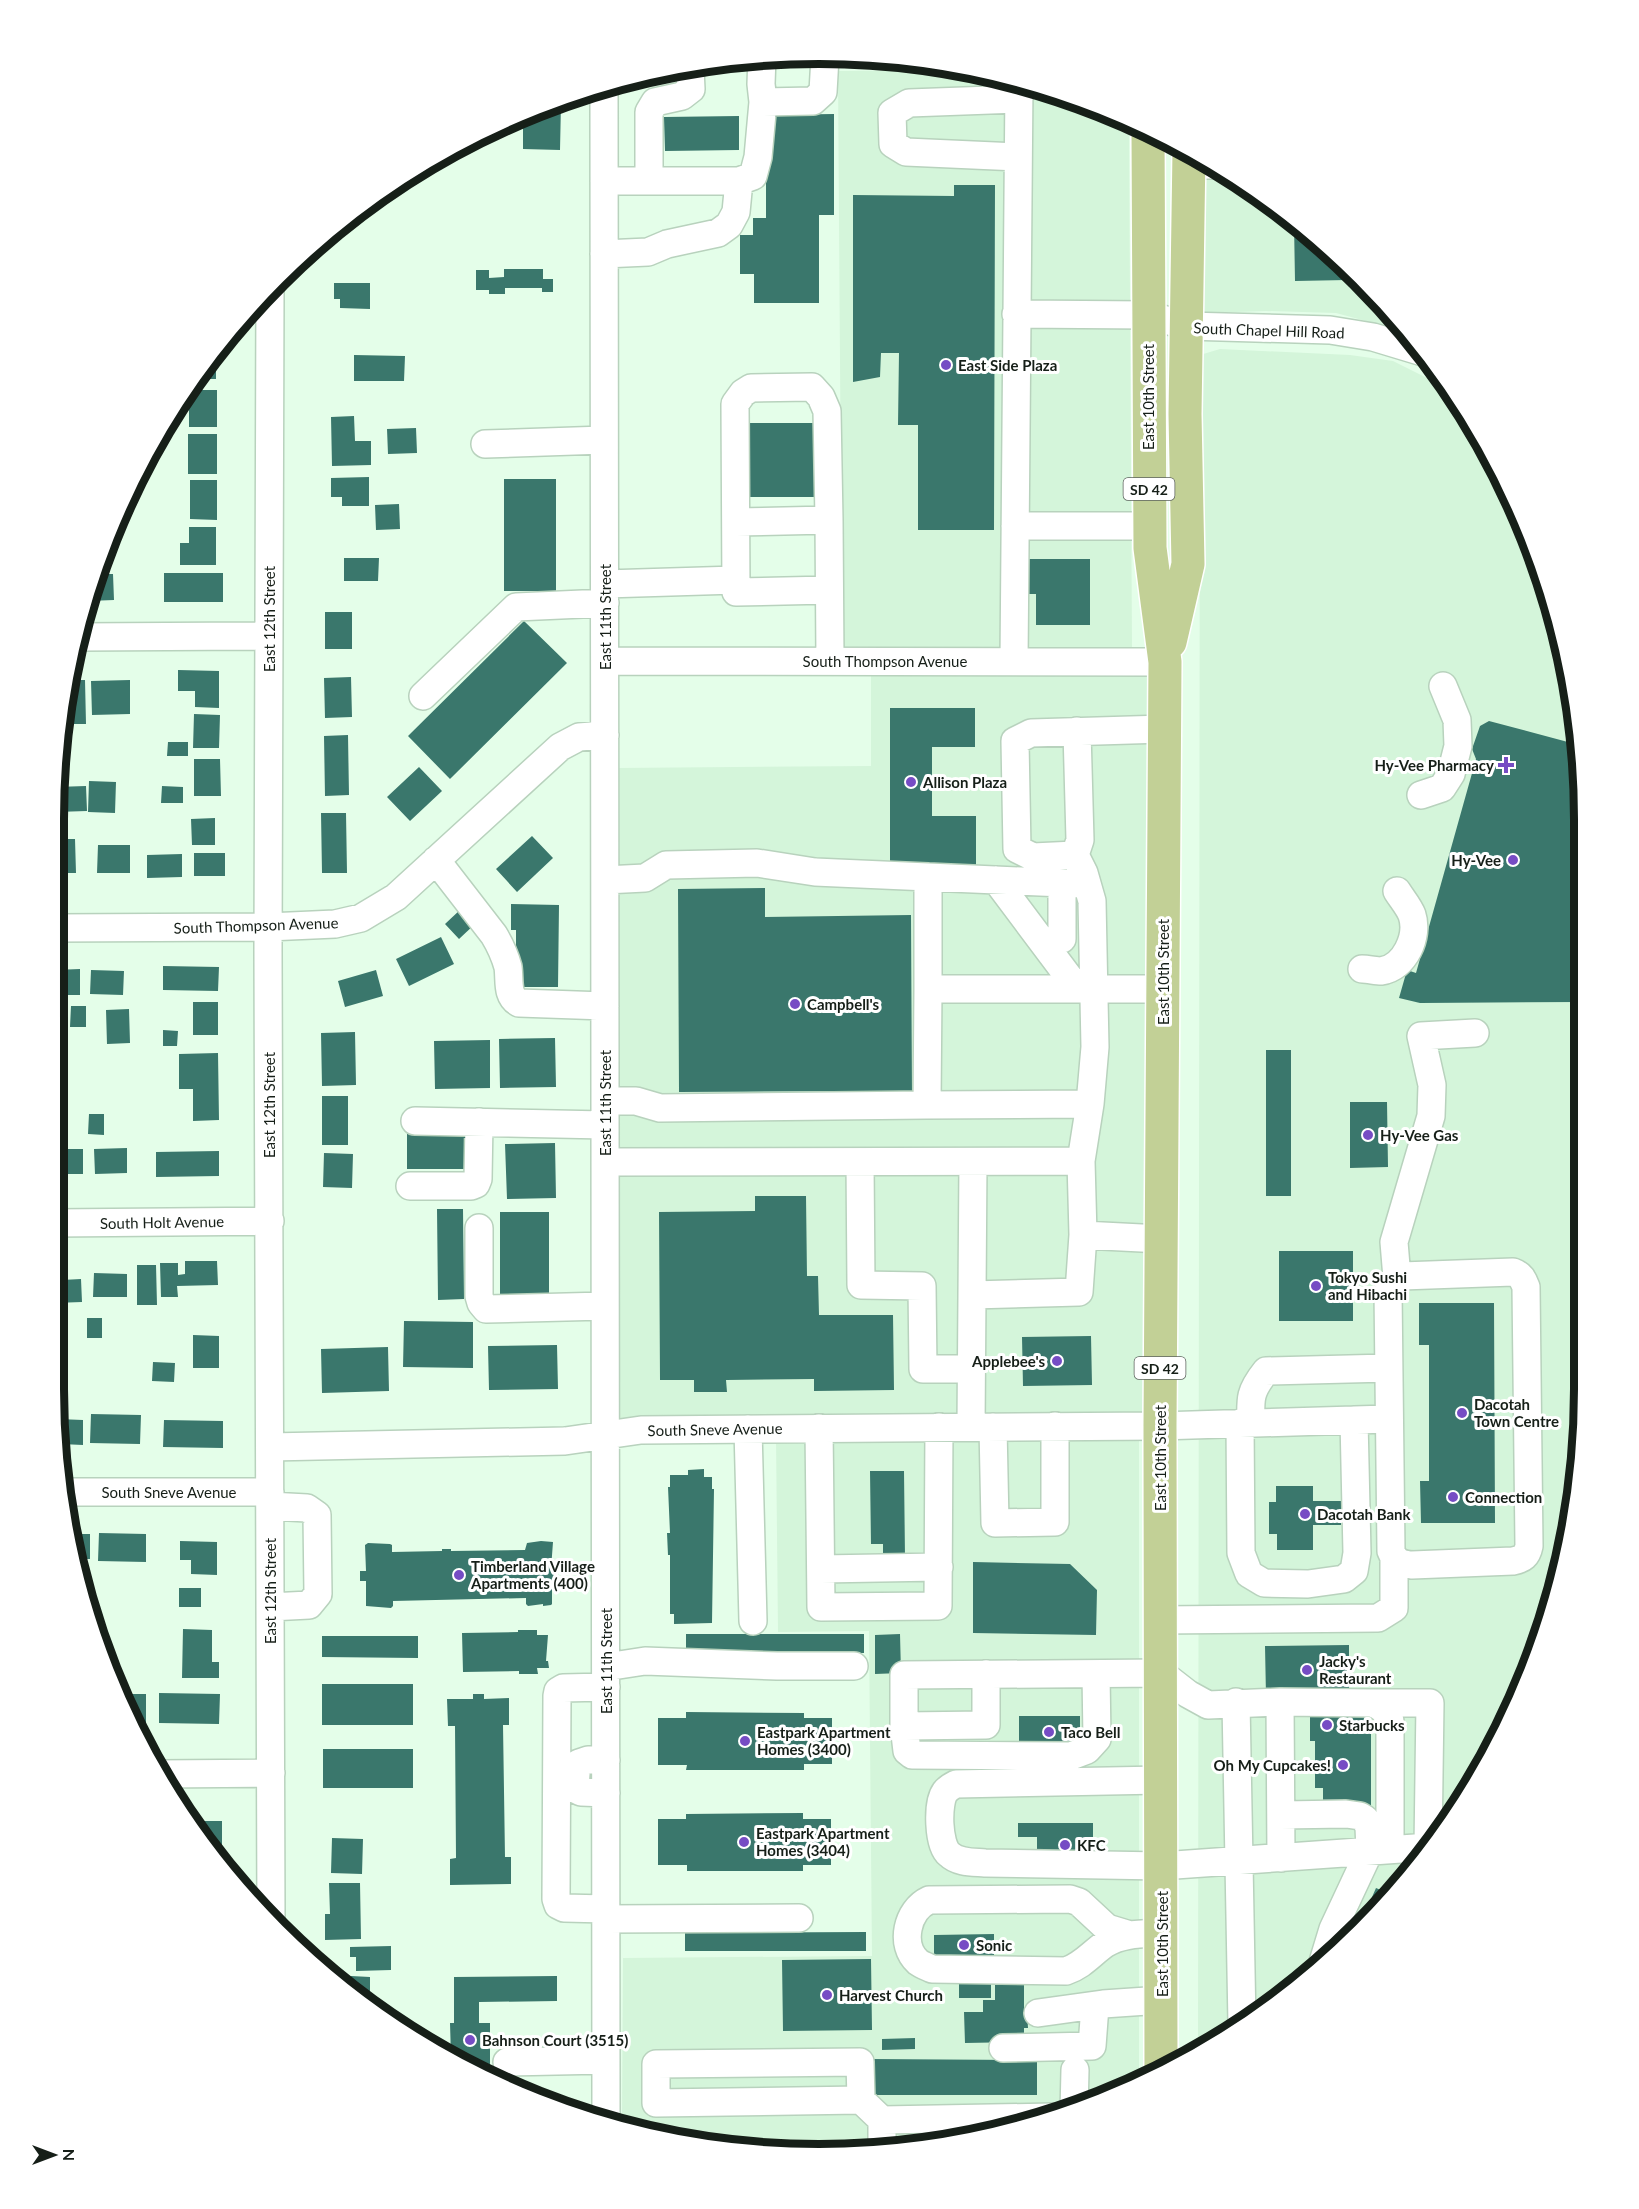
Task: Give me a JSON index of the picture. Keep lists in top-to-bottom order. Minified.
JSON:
{"streets":{"main road":["East 10th Street","SD 42"],"street":["South Chapel Hill Road","East 11th Street","East 12th Street","South Thompson Avenue","South Holt Avenue","South Sneve Avenue"]},"crossings":[["South Chapel Hill Road","East 10th Street"],["East 10th Street","South Thompson Avenue"],["East 10th Street","South Sneve Avenue"],["East 11th Street","South Thompson Avenue"],["East 11th Street","South Sneve Avenue"],["East 12th Street","South Thompson Avenue"],["East 12th Street","South Holt Avenue"],["East 12th Street","South Sneve Avenue"]],"places":{"other":["East Side Plaza","Allison Plaza","Hy-Vee","Campbell's","Hy-Vee Gas","Tokyo Sushi and Hibachi","Applebee's","Dacotah Town Centre","Connection","Dacotah Bank","Timberland Village Apartments (400)","Jacky's Restaurant","Starbucks","Taco Bell","Eastpark Apartment Homes (3400)","Oh My Cupcakes!","Eastpark Apartment Homes (3404)","KFC","Sonic","Harvest Church","Bahnson Court (3515)"],"health":["Hy-Vee Pharmacy"]},"north":"right"}
